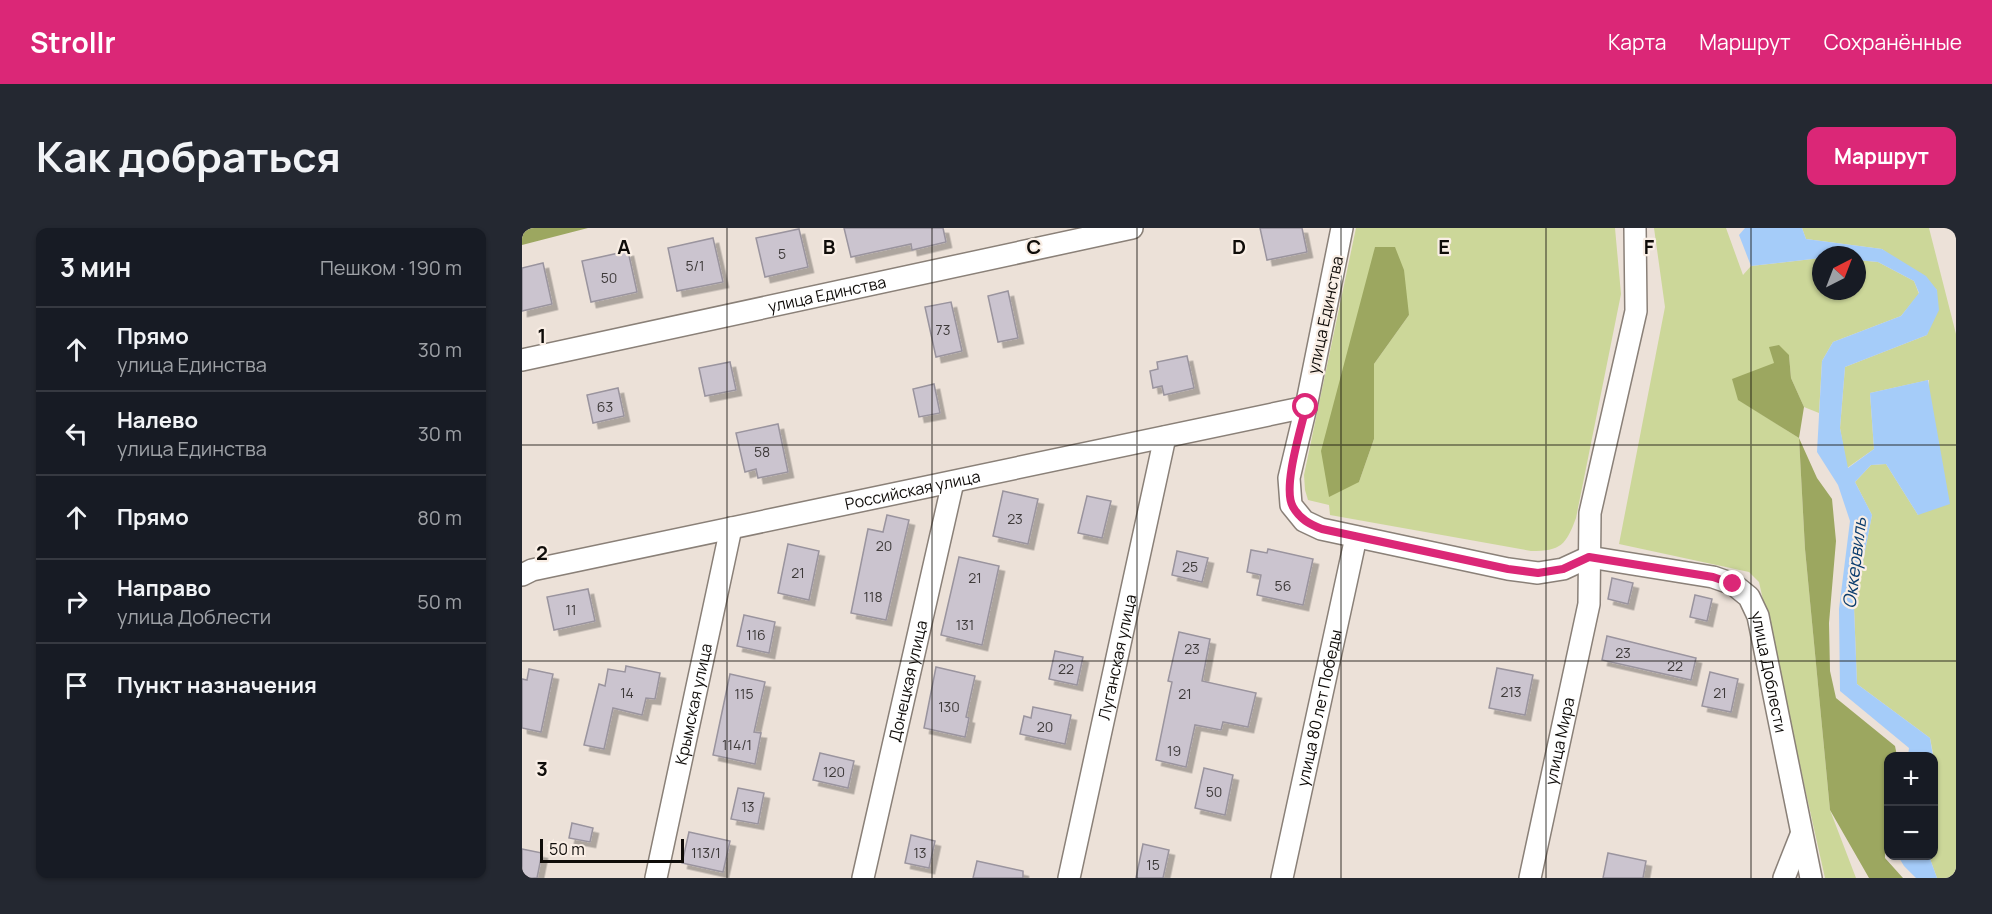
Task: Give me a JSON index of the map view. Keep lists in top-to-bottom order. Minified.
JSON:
{"streets":{"street":["улица Единства","Российская улица","Луганская улица","улица Доблести","Донецкая улица","Крымская улица","улица 80 лет Победы","улица Мира"]},"crossings":[["улица Единства","Российская улица"],["улица Единства","улица Доблести"],["улица Единства","улица 80 лет Победы"],["улица Единства","улица Мира"],["Российская улица","Луганская улица"],["Российская улица","Донецкая улица"],["Российская улица","Крымская улица"],["улица Доблести","улица Мира"]],"water":["Оккервиль"],"house_numbers":["5","5/1","50","73","63","58","23","20","25","21","21","56","118","11","131","116","23","23","22","22","213","14","21","115","21","130","20","114/1","19","120","50","13","113/1","13","15"],"scale_bar":"50 m","north":"top right","page":{"header":"Strollr","nav":["Карта","Маршрут","Сохранённые"],"title":"Как добраться","buttons":"Маршрут","heading":["3 мин","Пешком · 190 m"],"list":[["Прямо","улица Единства","30 m"],["Налево","улица Единства","30 m"],["Прямо","80 m"],["Направо","улица Доблести","50 m"],"Пункт назначения"],"map_buttons":["+","−"],"scale":"50 m"},"grid":{"columns":["A","B","C","D","E","F"],"rows":["1","2","3"]}}
